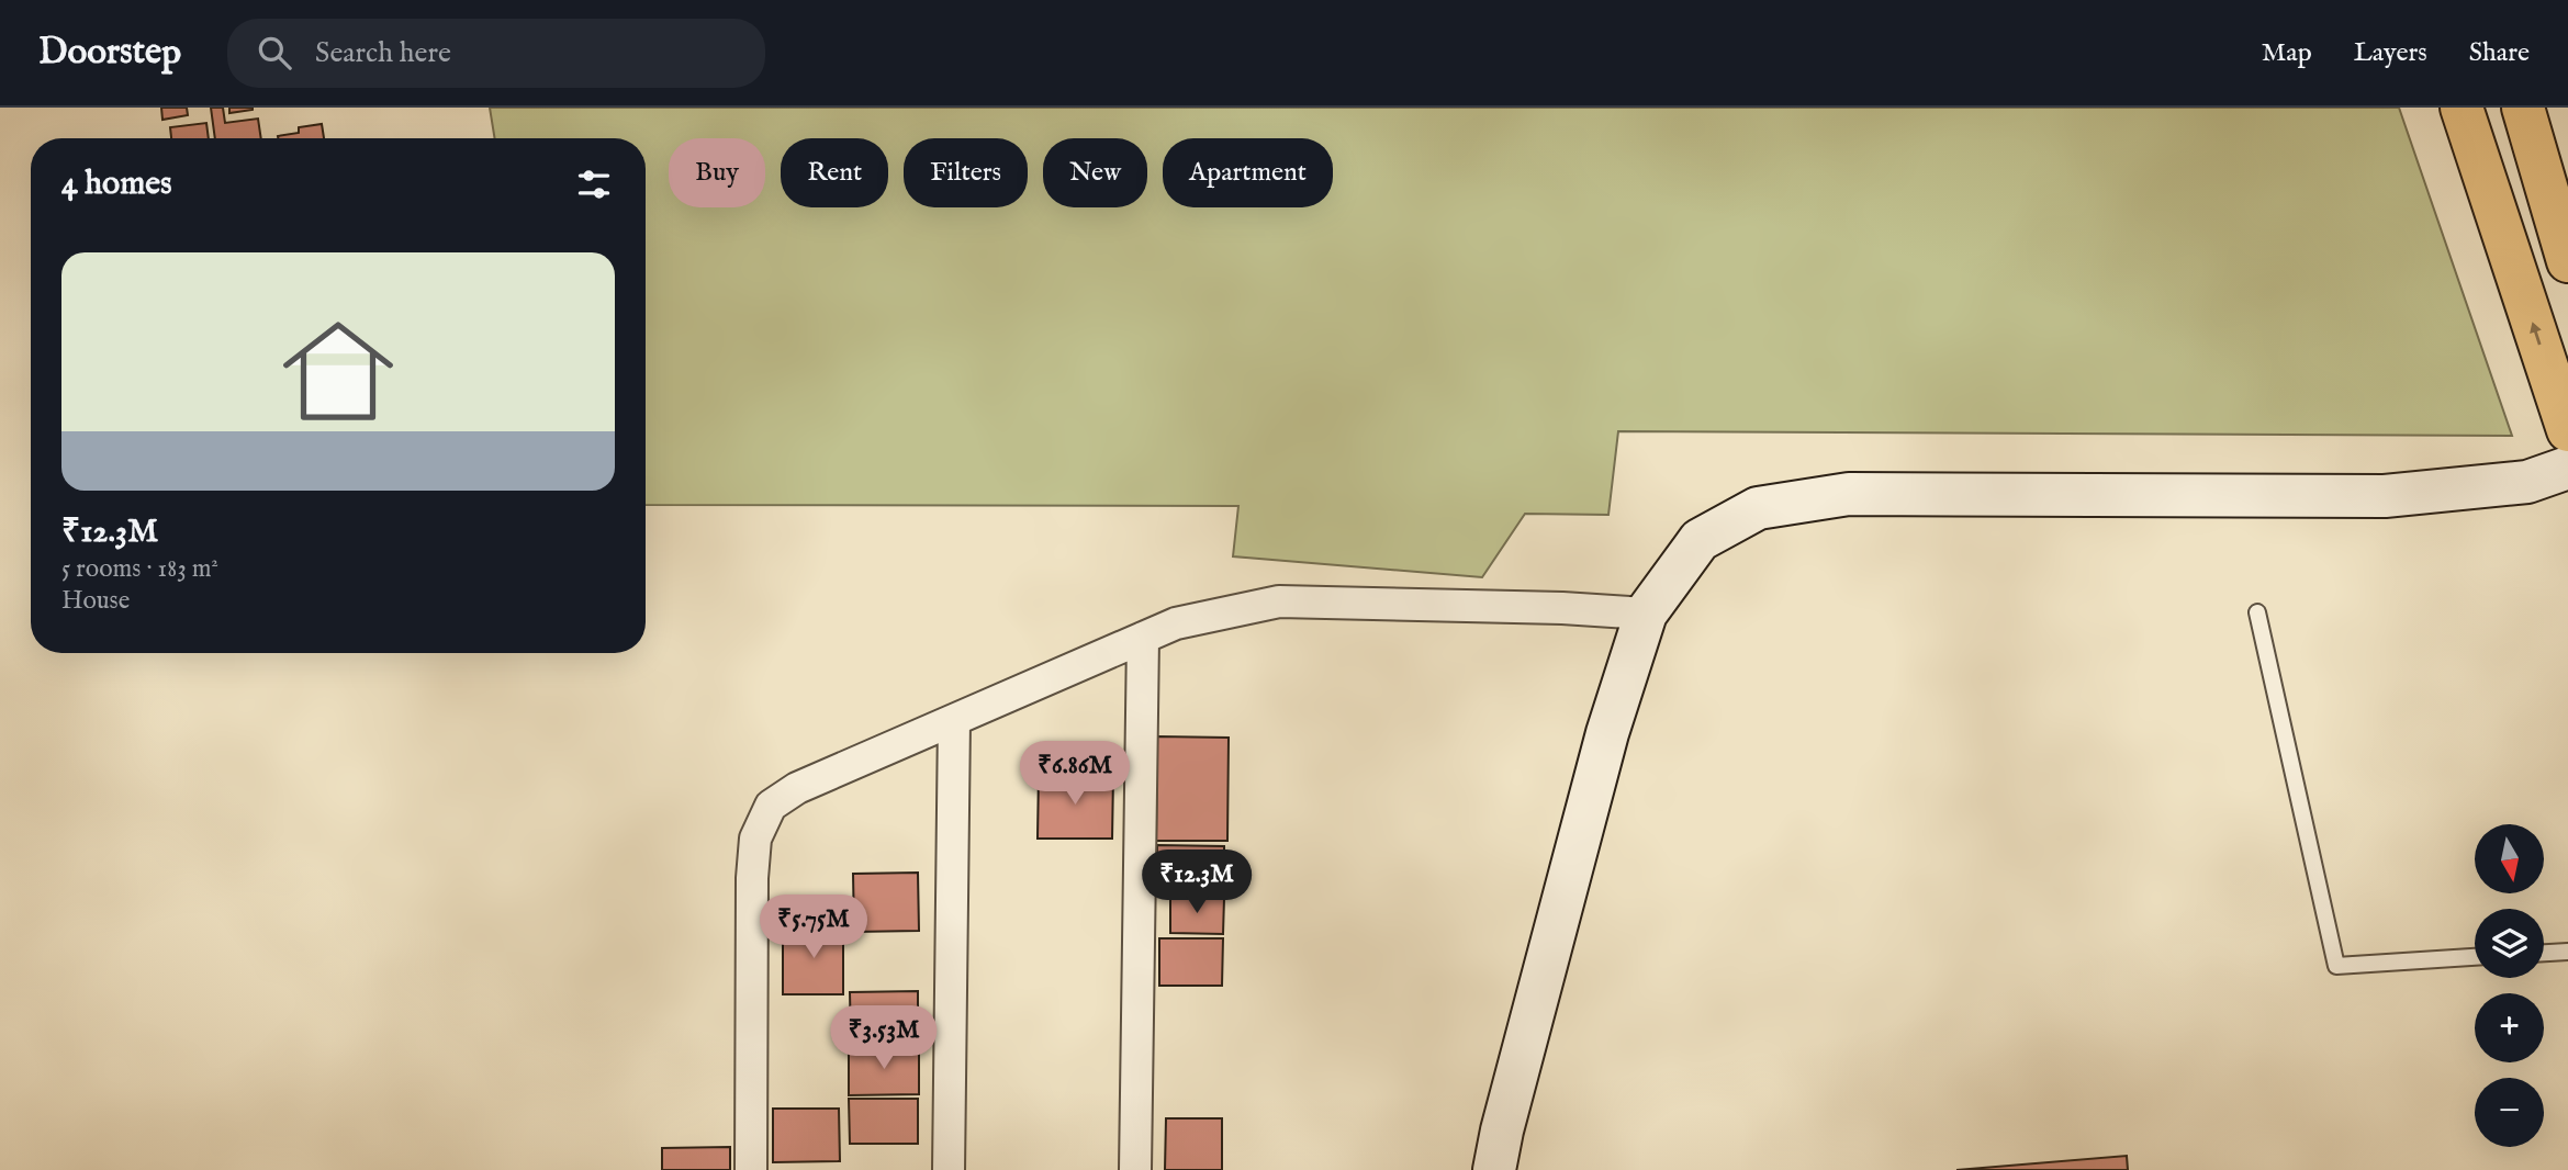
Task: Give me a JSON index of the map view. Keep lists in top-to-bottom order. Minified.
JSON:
{"north":"bottom","page":{"header":"Doorstep","search":"Search here","nav":["Map","Layers","Share"],"chip":["Buy","Rent","Filters","New","Apartment"],"heading":"4 homes","list":[{"name":"₹12.3M","note":"5 rooms · 183 m² · House"}],"price":["₹6.86M","₹12.3M","₹5.75M","₹3.53M"],"map_buttons":["+","−"]}}
